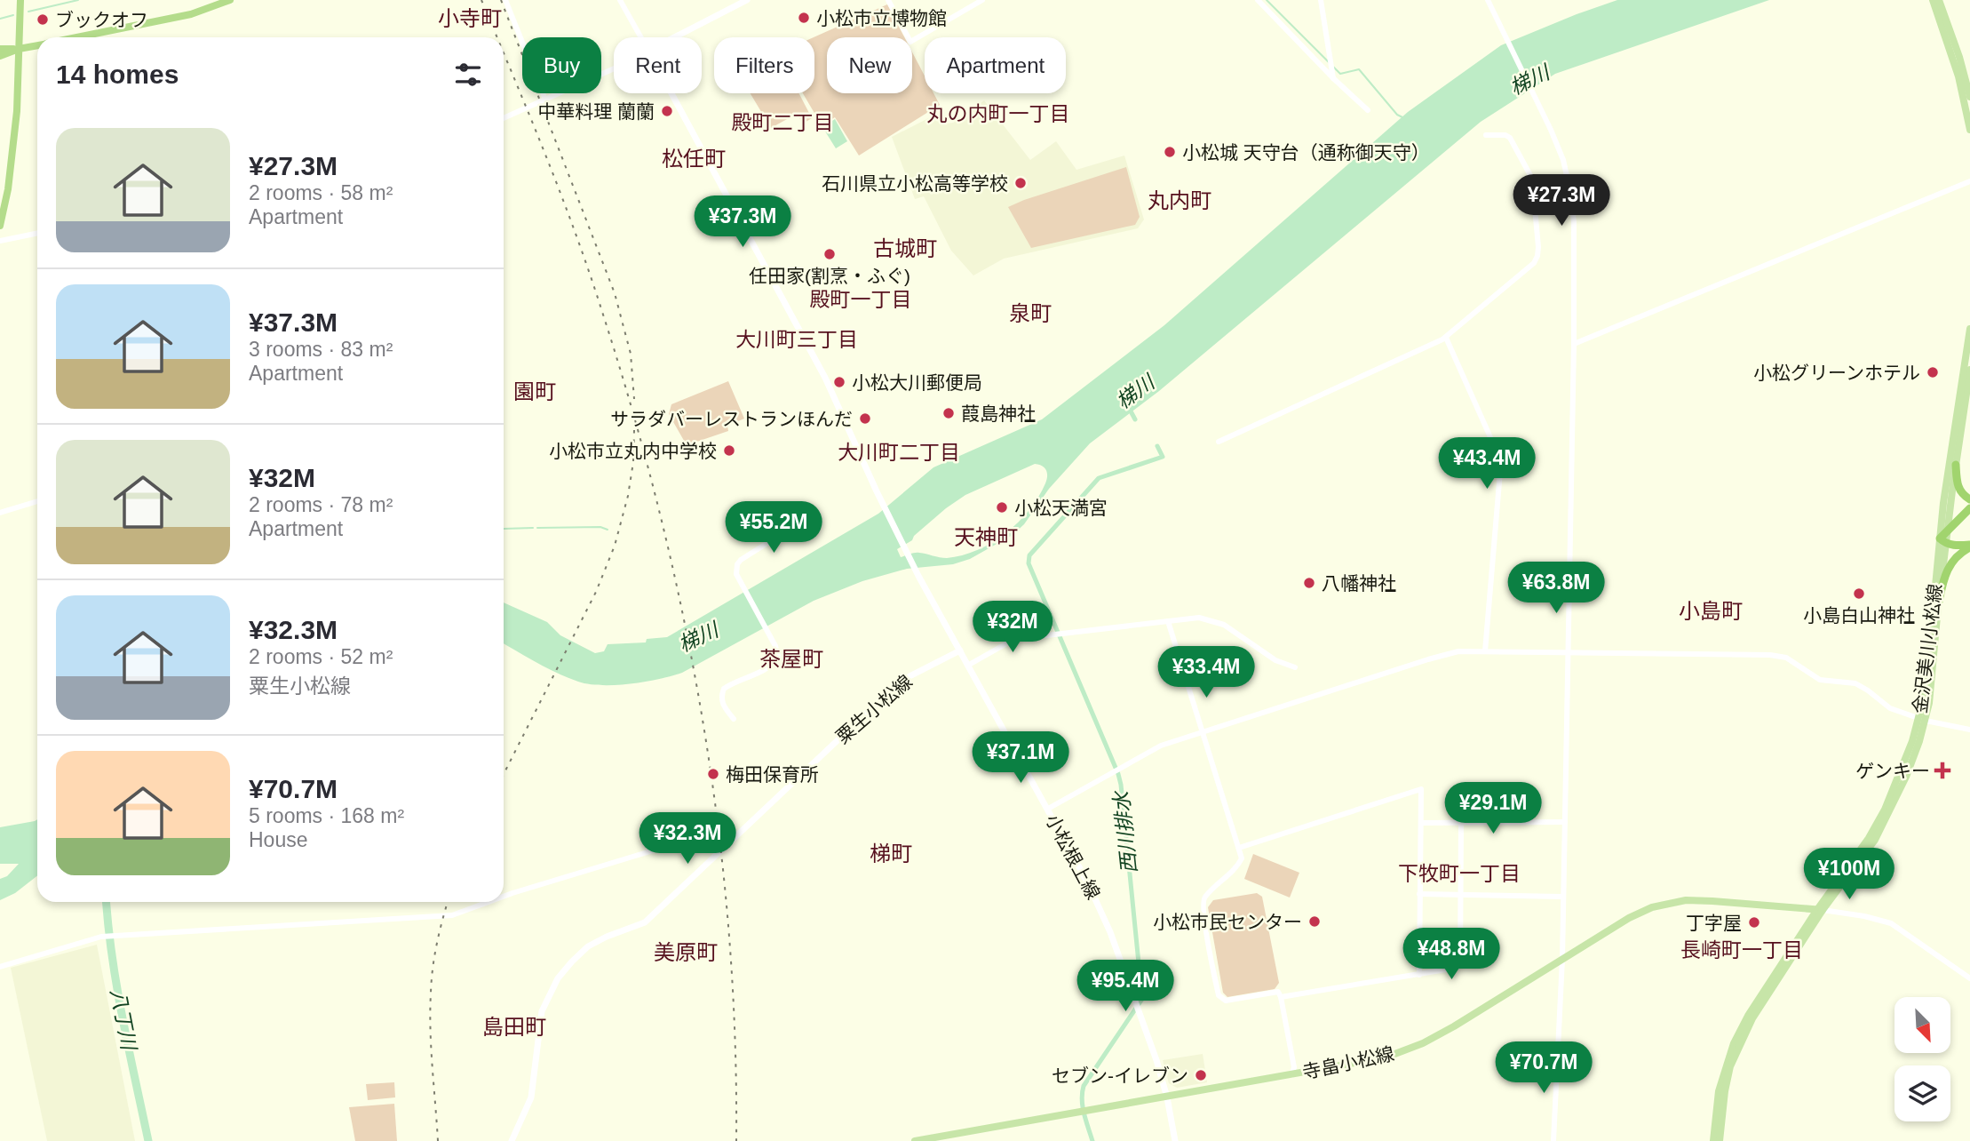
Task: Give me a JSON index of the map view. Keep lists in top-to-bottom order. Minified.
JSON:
{"streets":{"main road":["金沢美川小松線","粟生小松線","小松根上線","寺畠小松線"]},"crossings":[["粟生小松線","小松根上線"],["小松根上線","寺畠小松線"]],"districts":["小寺町","丸の内町一丁目","殿町二丁目","松任町","丸内町","古城町","殿町一丁目","泉町","大川町三丁目","園町","大川町二丁目","天神町","小島町","茶屋町","梯町","下牧町一丁目","長崎町一丁目","美原町","島田町"],"water":["梯川","西川排水","八丁川"],"places":{"other":["小松市立博物館","ブックオフ","中華料理 蘭蘭","小松城 天守台（通称御天守）","石川県立小松高等学校","任田家(割烹・ふぐ)","小松グリーンホテル","小松大川郵便局","葭島神社","サラダバーレストランほんだ","小松市立丸内中学校","小松天満宮","八幡神社","小島白山神社","梅田保育所","小松市民センター","丁字屋","セブン-イレブン"],"health":["ゲンキー"]},"north":"bottom right","page":{"chip":["Buy","Rent","Filters","New","Apartment"],"heading":"14 homes","list":[{"name":"¥27.3M","note":"2 rooms · 58 m² · Apartment"},{"name":"¥37.3M","note":"3 rooms · 83 m² · Apartment"},{"name":"¥32M","note":"2 rooms · 78 m² · Apartment"},{"name":"¥32.3M","note":"2 rooms · 52 m² · 粟生小松線"},{"name":"¥70.7M","note":"5 rooms · 168 m² · House"}],"price":["¥27.3M","¥37.3M","¥43.4M","¥55.2M","¥63.8M","¥32M","¥33.4M","¥37.1M","¥29.1M","¥32.3M","¥100M","¥48.8M","¥95.4M","¥70.7M"]}}
